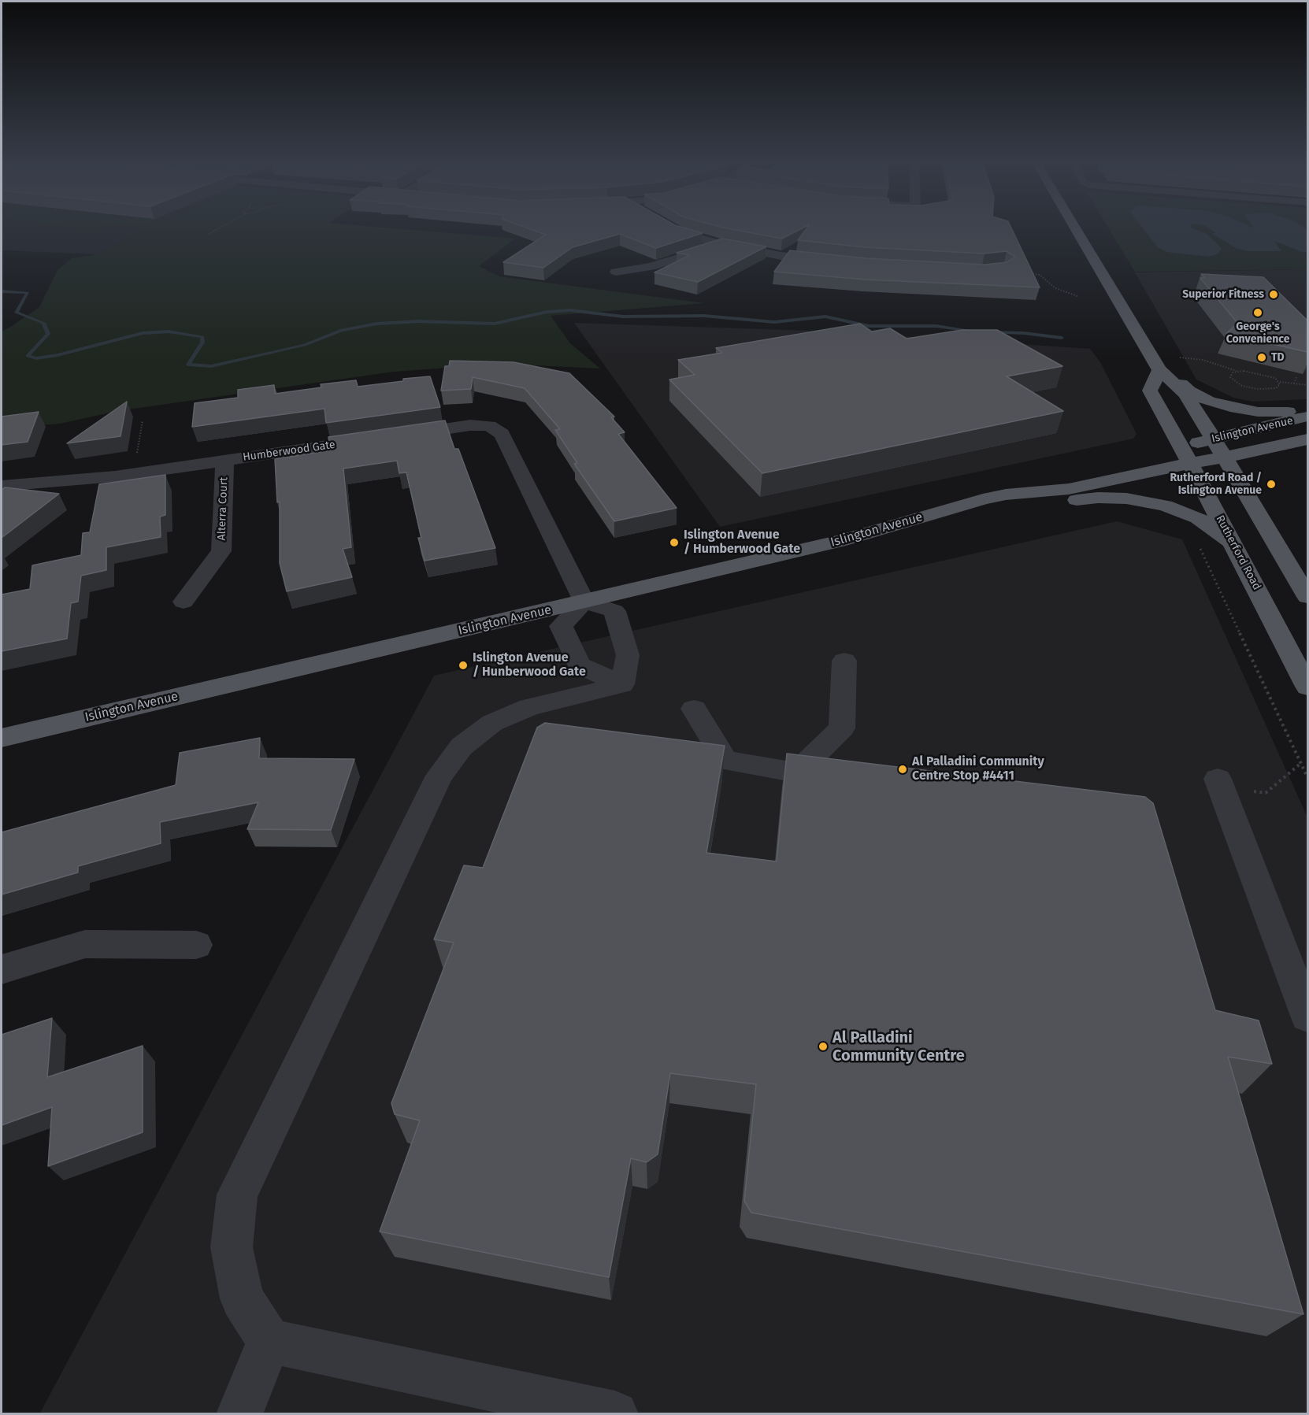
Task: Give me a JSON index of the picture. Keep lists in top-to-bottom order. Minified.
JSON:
{"streets":{"main road":["Islington Avenue","Rutherford Road"],"street":["Humberwood Gate","Alterra Court"]},"crossings":[["Islington Avenue","Humberwood Gate"],["Islington Avenue","Rutherford Road"],["Humberwood Gate","Alterra Court"]],"places":["Superior Fitness","George's Convenience","TD","Rutherford Road / Islington Avenue","Islington Avenue / Humberwood Gate","Islington Avenue / Hunberwood Gate","Al Palladini Community Centre Stop #4411","Al Palladini Community Centre"]}
